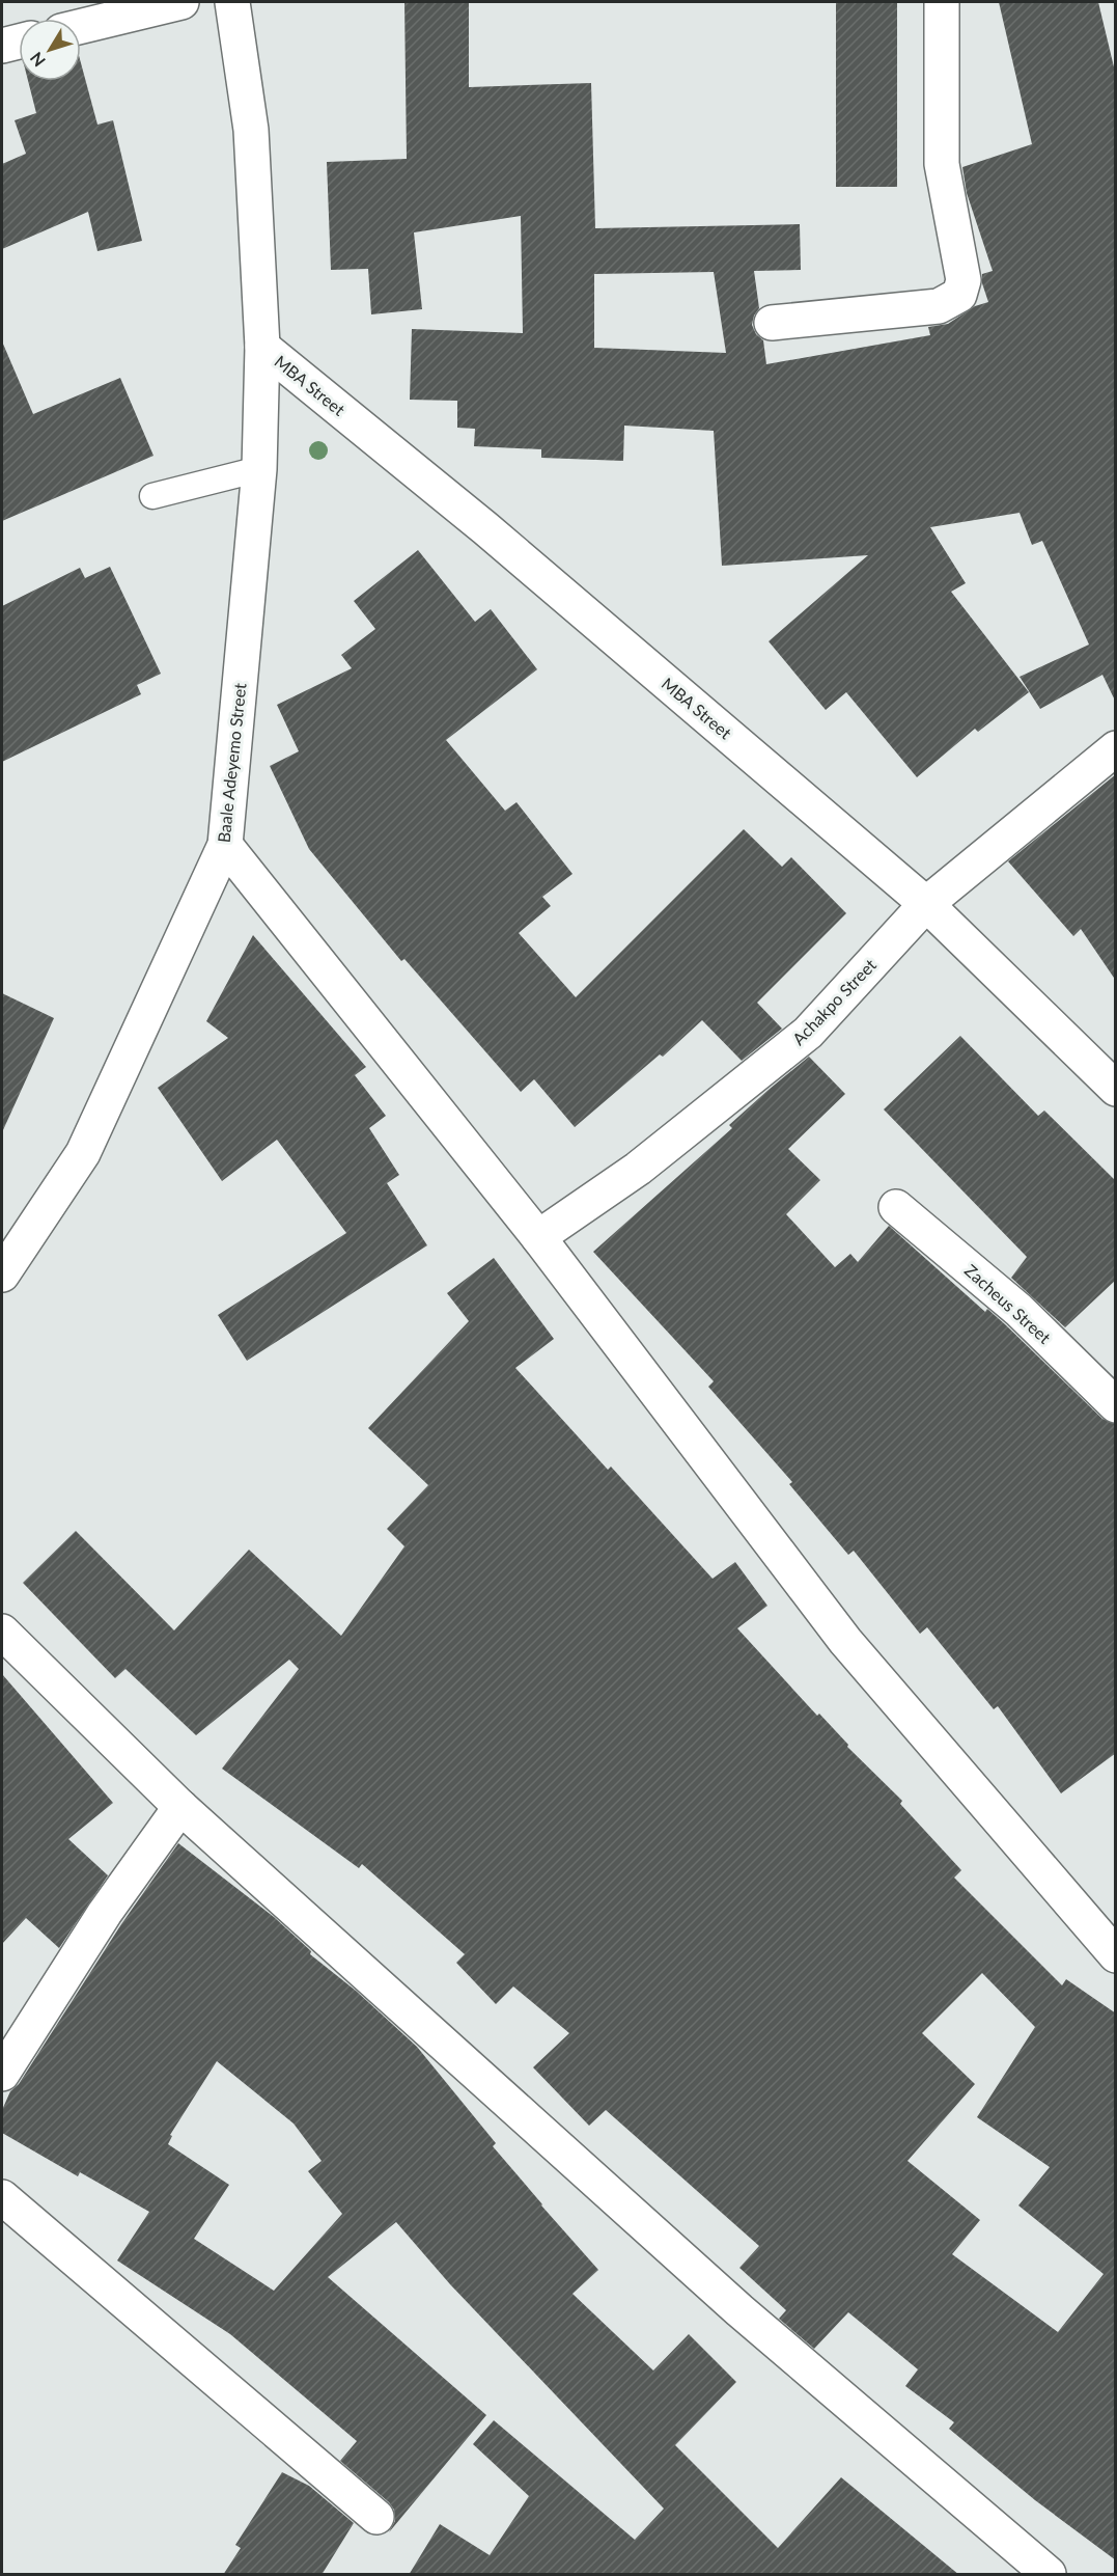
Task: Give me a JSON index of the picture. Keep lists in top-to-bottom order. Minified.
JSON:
{"streets":{"street":["MBA Street","Baale Adeyemo Street","Achakpo Street","Zacheus Street"]},"crossings":[["MBA Street","Baale Adeyemo Street"],["MBA Street","Achakpo Street"]],"north":"bottom left"}
